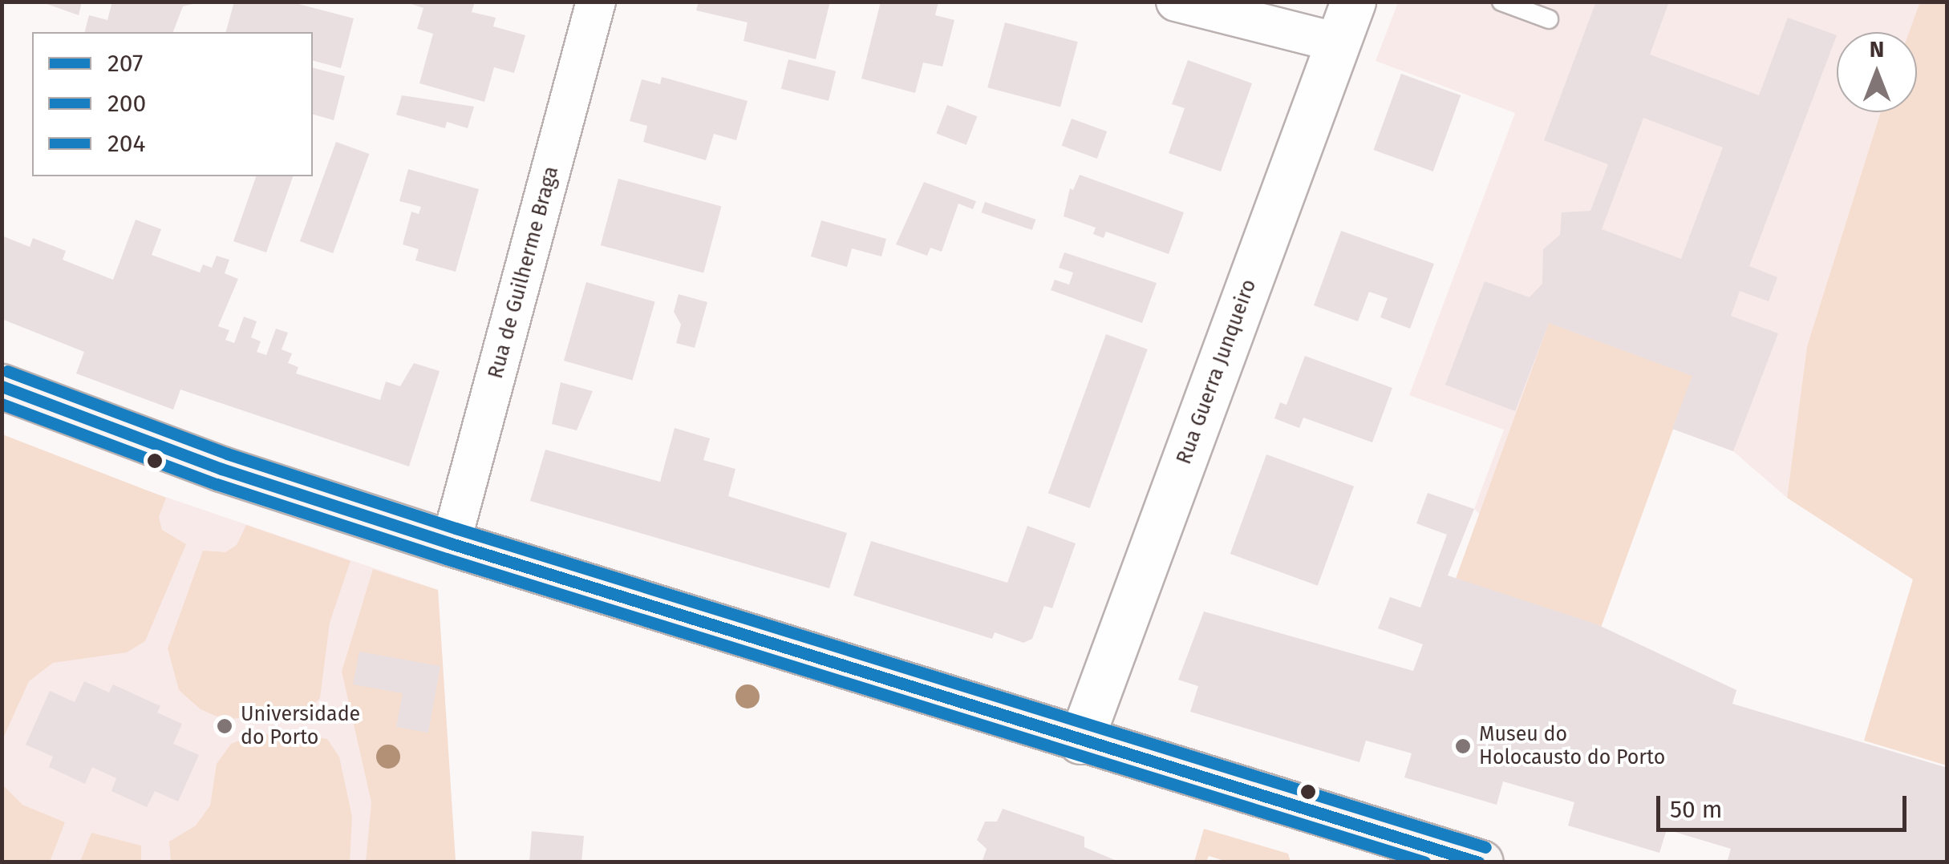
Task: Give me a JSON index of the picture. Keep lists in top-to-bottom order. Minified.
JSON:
{"streets":{"street":["Rua de Guilherme Braga","Rua Guerra Junqueiro"]},"places":["Universidade do Porto","Museu do Holocausto do Porto"],"lines":["transit line 204","transit line 207","transit line 200"],"legend":["207","200","204"],"scale_bar":"50 m","north":"top"}
